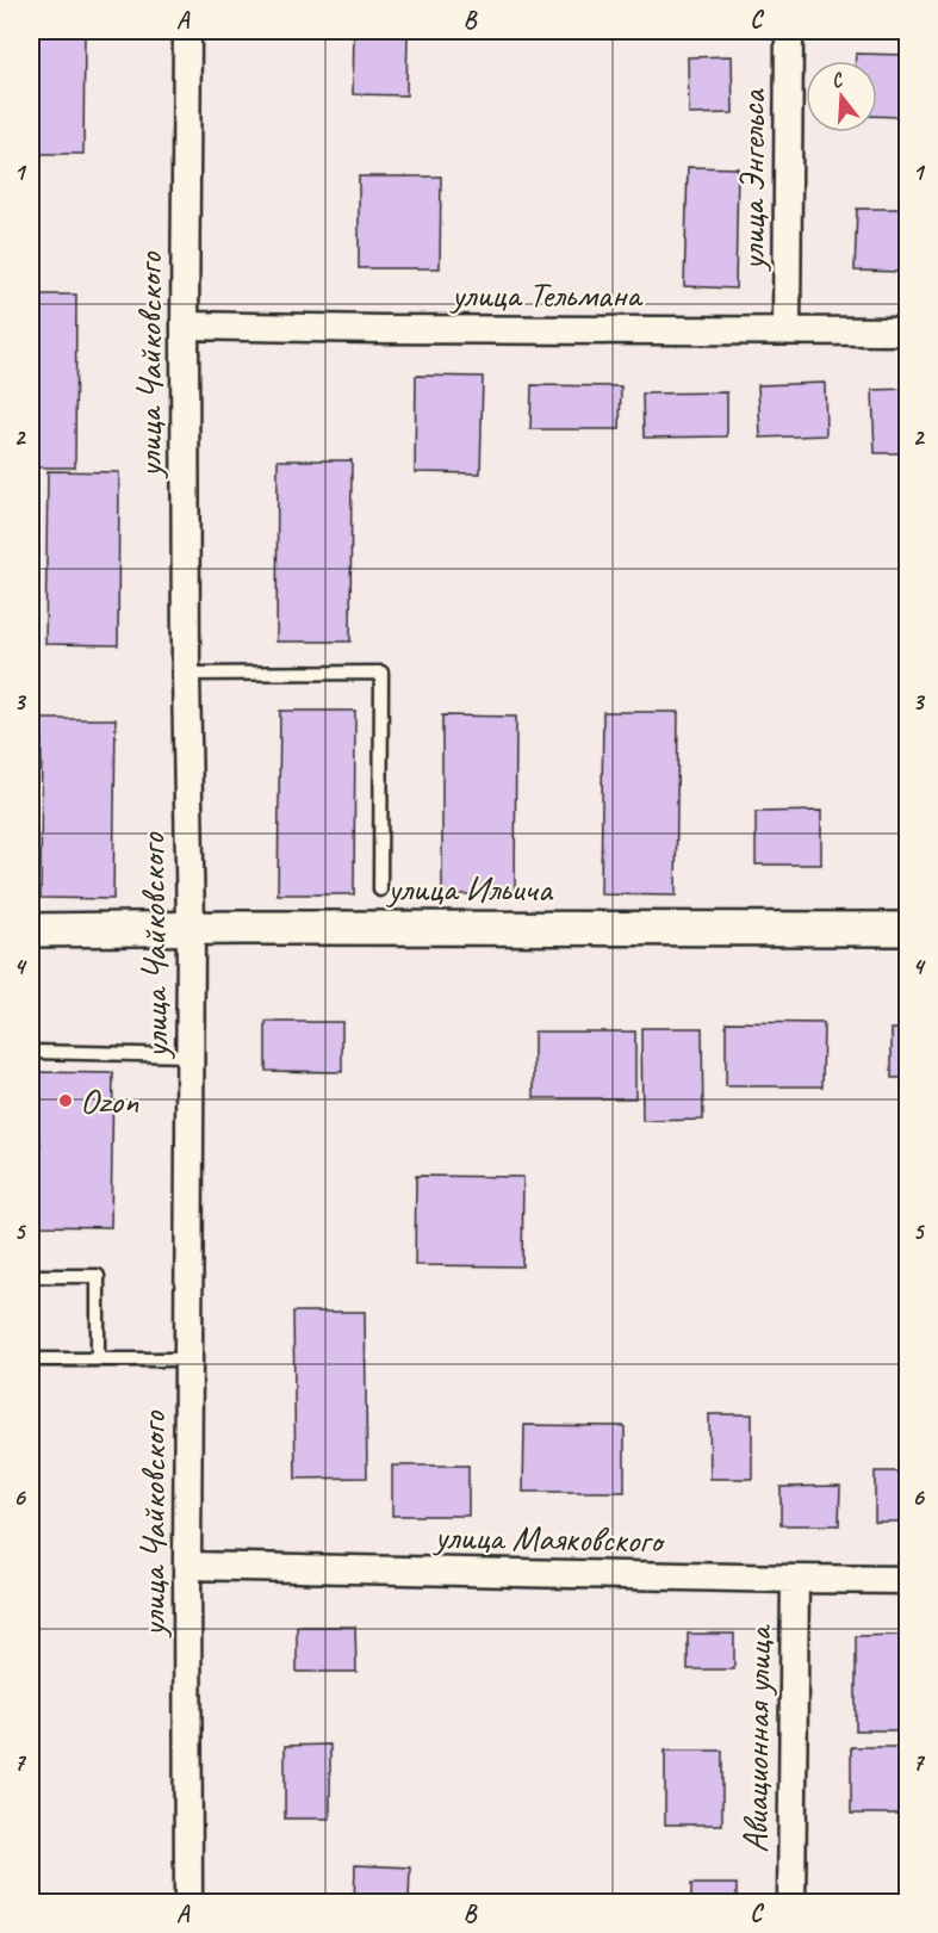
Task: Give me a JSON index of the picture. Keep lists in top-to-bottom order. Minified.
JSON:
{"streets":{"street":["улица Энгельса","улица Тельмана","улица Чайковского","улица Ильича","улица Маяковского","Авиационная улица"]},"crossings":[["улица Энгельса","улица Тельмана"],["улица Тельмана","улица Чайковского"],["улица Чайковского","улица Ильича"],["улица Чайковского","улица Маяковского"],["улица Маяковского","Авиационная улица"]],"places":["Ozon"],"north":"top","grid":{"columns":["A","B","C"],"rows":["1","2","3","4","5","6","7"]}}
